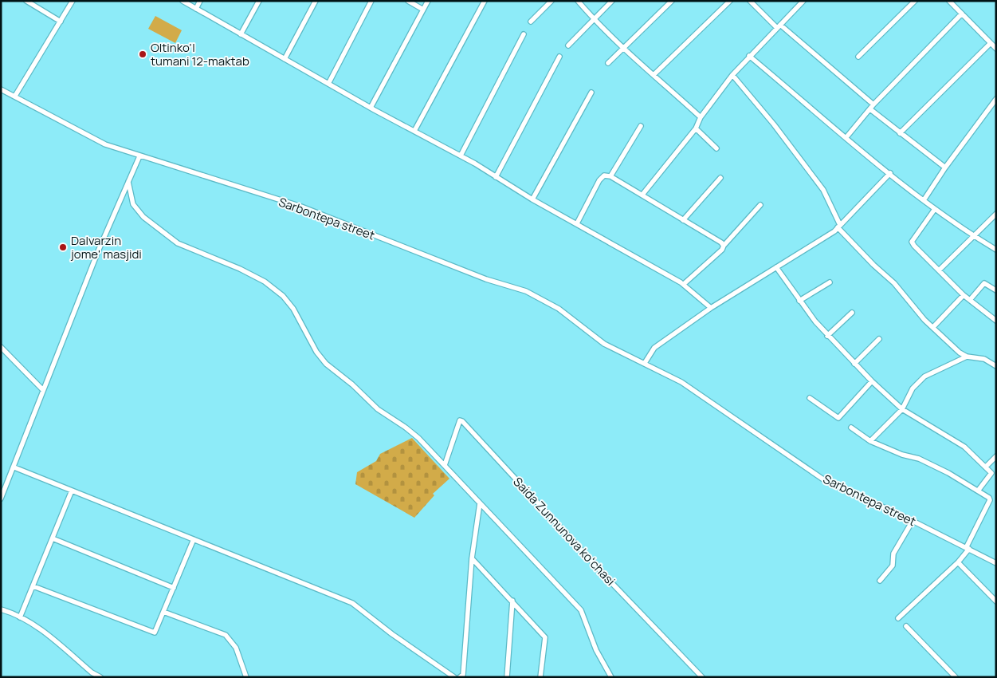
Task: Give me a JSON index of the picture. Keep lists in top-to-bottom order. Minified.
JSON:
{"streets":{"street":["Sarbontepa street","Saida Zunnunova koʻchasi"]},"places":["Oltinko'l tumani 12-maktab","Dalvarzin jome' masjidi"]}
